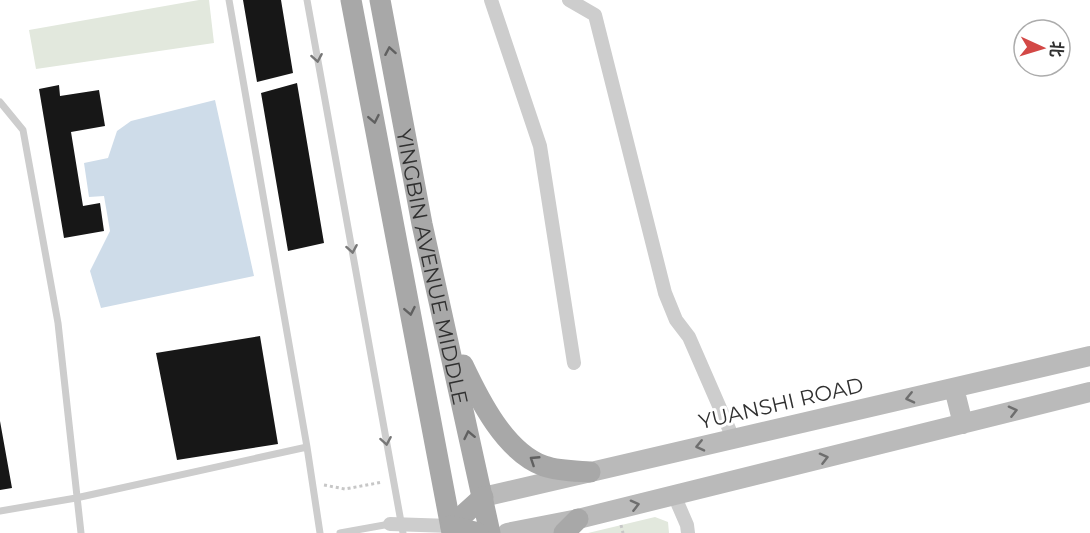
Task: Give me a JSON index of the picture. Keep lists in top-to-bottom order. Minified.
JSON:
{"streets":{"main road":["YINGBIN AVENUE MIDDLE","YUANSHI ROAD"]},"crossings":[["YINGBIN AVENUE MIDDLE","YUANSHI ROAD"]],"north":"right"}
